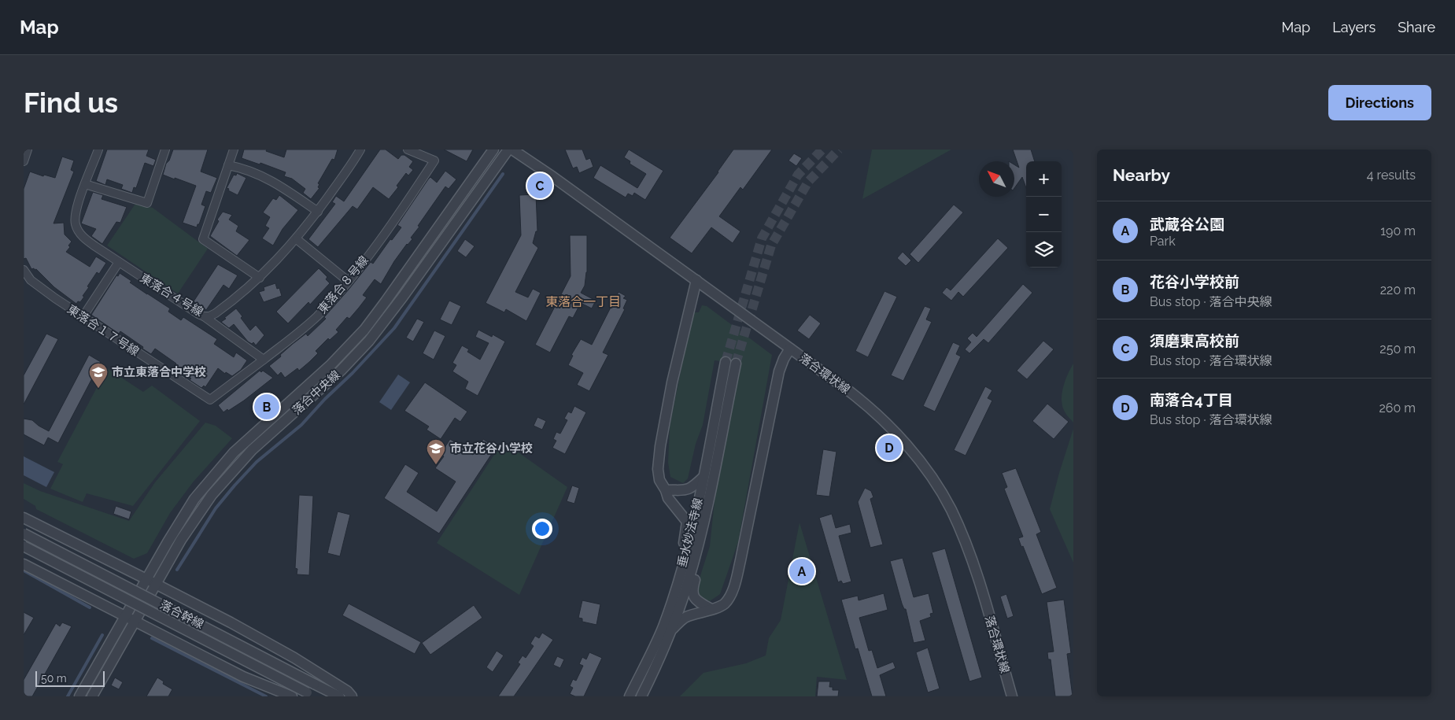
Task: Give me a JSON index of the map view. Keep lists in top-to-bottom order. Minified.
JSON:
{"streets":{"street":["東落合８号線","東落合４号線","東落合１７号線","落合環状線","落合中央線","垂水妙法寺線","落合幹線"]},"crossings":[["東落合８号線","東落合１７号線"]],"districts":["東落合一丁目"],"places":{"school or university":["市立東落合中学校","市立花谷小学校"]},"scale_bar":"50 m","north":"top left","page":{"header":"Map","nav":["Map","Layers","Share"],"buttons":"Directions","title":"Find us","heading":["Nearby","4 results"],"map_buttons":["+","−"],"pins":["C","B","D","A"],"list":[{"mark":"A","name":"武蔵谷公園","note":"Park","value":"190 m"},{"mark":"B","name":"花谷小学校前","note":"Bus stop · 落合中央線","value":"220 m"},{"mark":"C","name":"須磨東高校前","note":"Bus stop · 落合環状線","value":"250 m"},{"mark":"D","name":"南落合4丁目","note":"Bus stop · 落合環状線","value":"260 m"}],"scale":"50 m"}}
